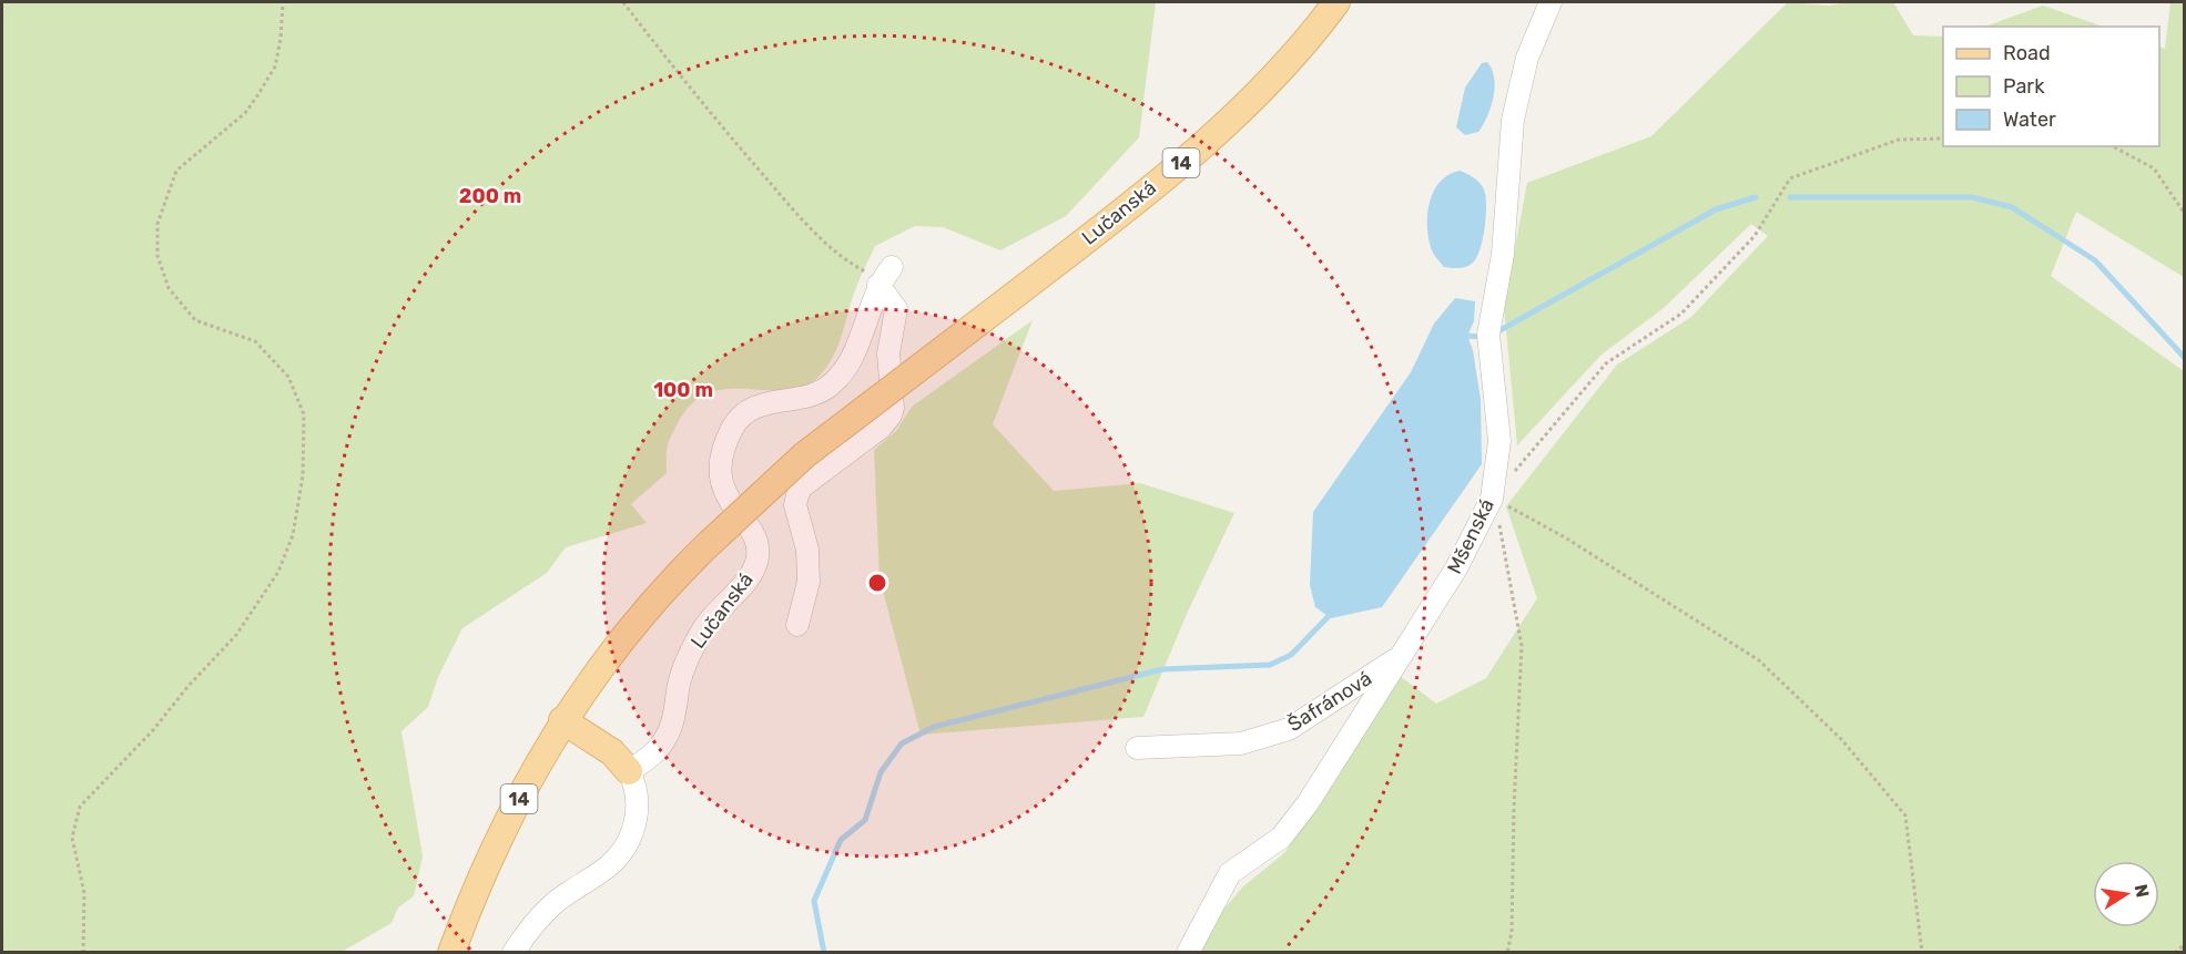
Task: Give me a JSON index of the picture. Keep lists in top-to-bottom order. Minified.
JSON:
{"streets":{"main road":["14","Lučanská"],"street":["Mšenská","Šafránová"]},"crossings":[["14","Lučanská"],["Mšenská","Šafránová"]],"legend":["Road","Park","Water"],"north":"right","rings":["200 m","100 m"]}
